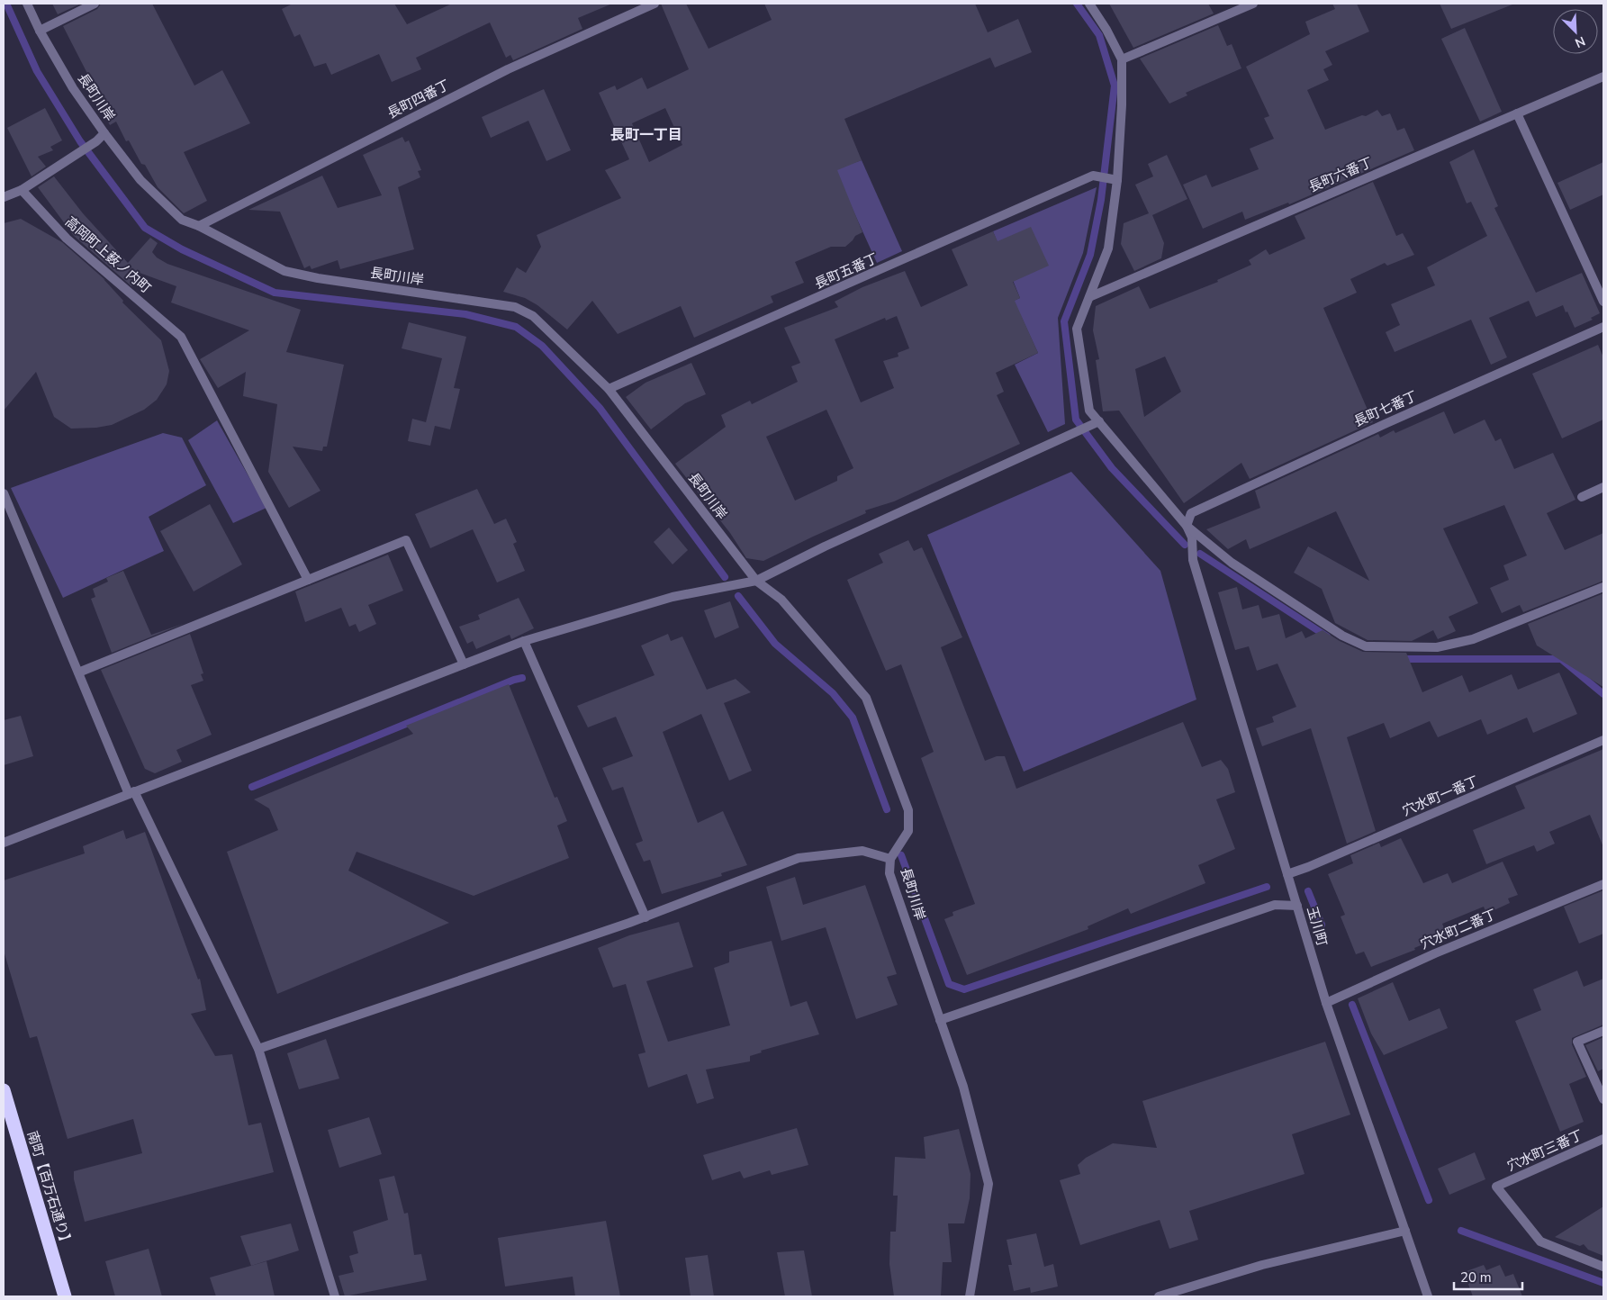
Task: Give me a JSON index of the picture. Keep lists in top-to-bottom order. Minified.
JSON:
{"streets":{"highway":["南町【百万石通り】"],"street":["長町川岸","長町四番丁","長町六番丁","高岡町上薮ノ内町","長町五番丁","長町七番丁","穴水町一番丁","玉川町","穴水町二番丁","穴水町三番丁"]},"crossings":[["長町川岸","長町四番丁"],["長町川岸","長町五番丁"],["長町七番丁","玉川町"],["穴水町一番丁","玉川町"],["玉川町","穴水町二番丁"]],"districts":["長町一丁目"],"scale_bar":"20 m","north":"bottom right"}
